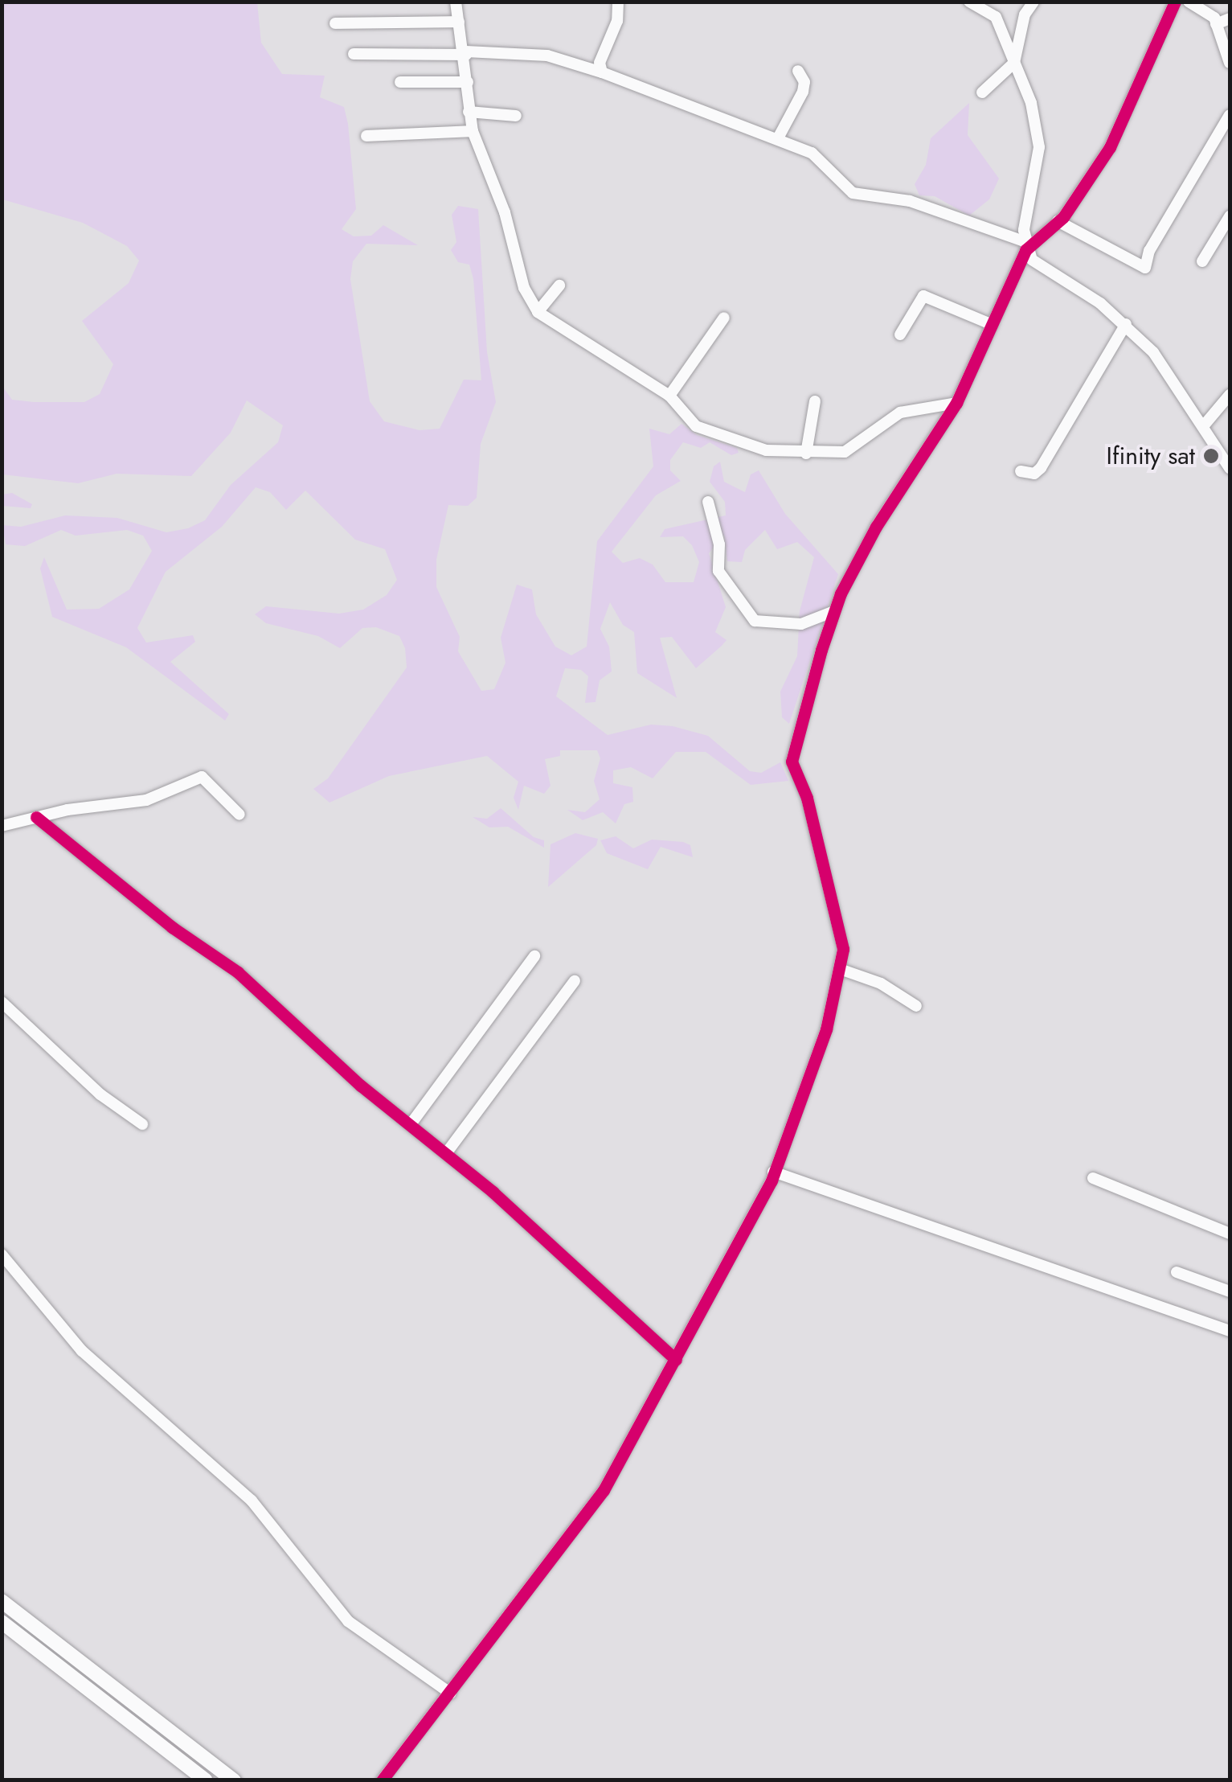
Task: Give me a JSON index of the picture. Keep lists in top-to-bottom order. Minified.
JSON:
{"places":["Ifinity sat"]}
